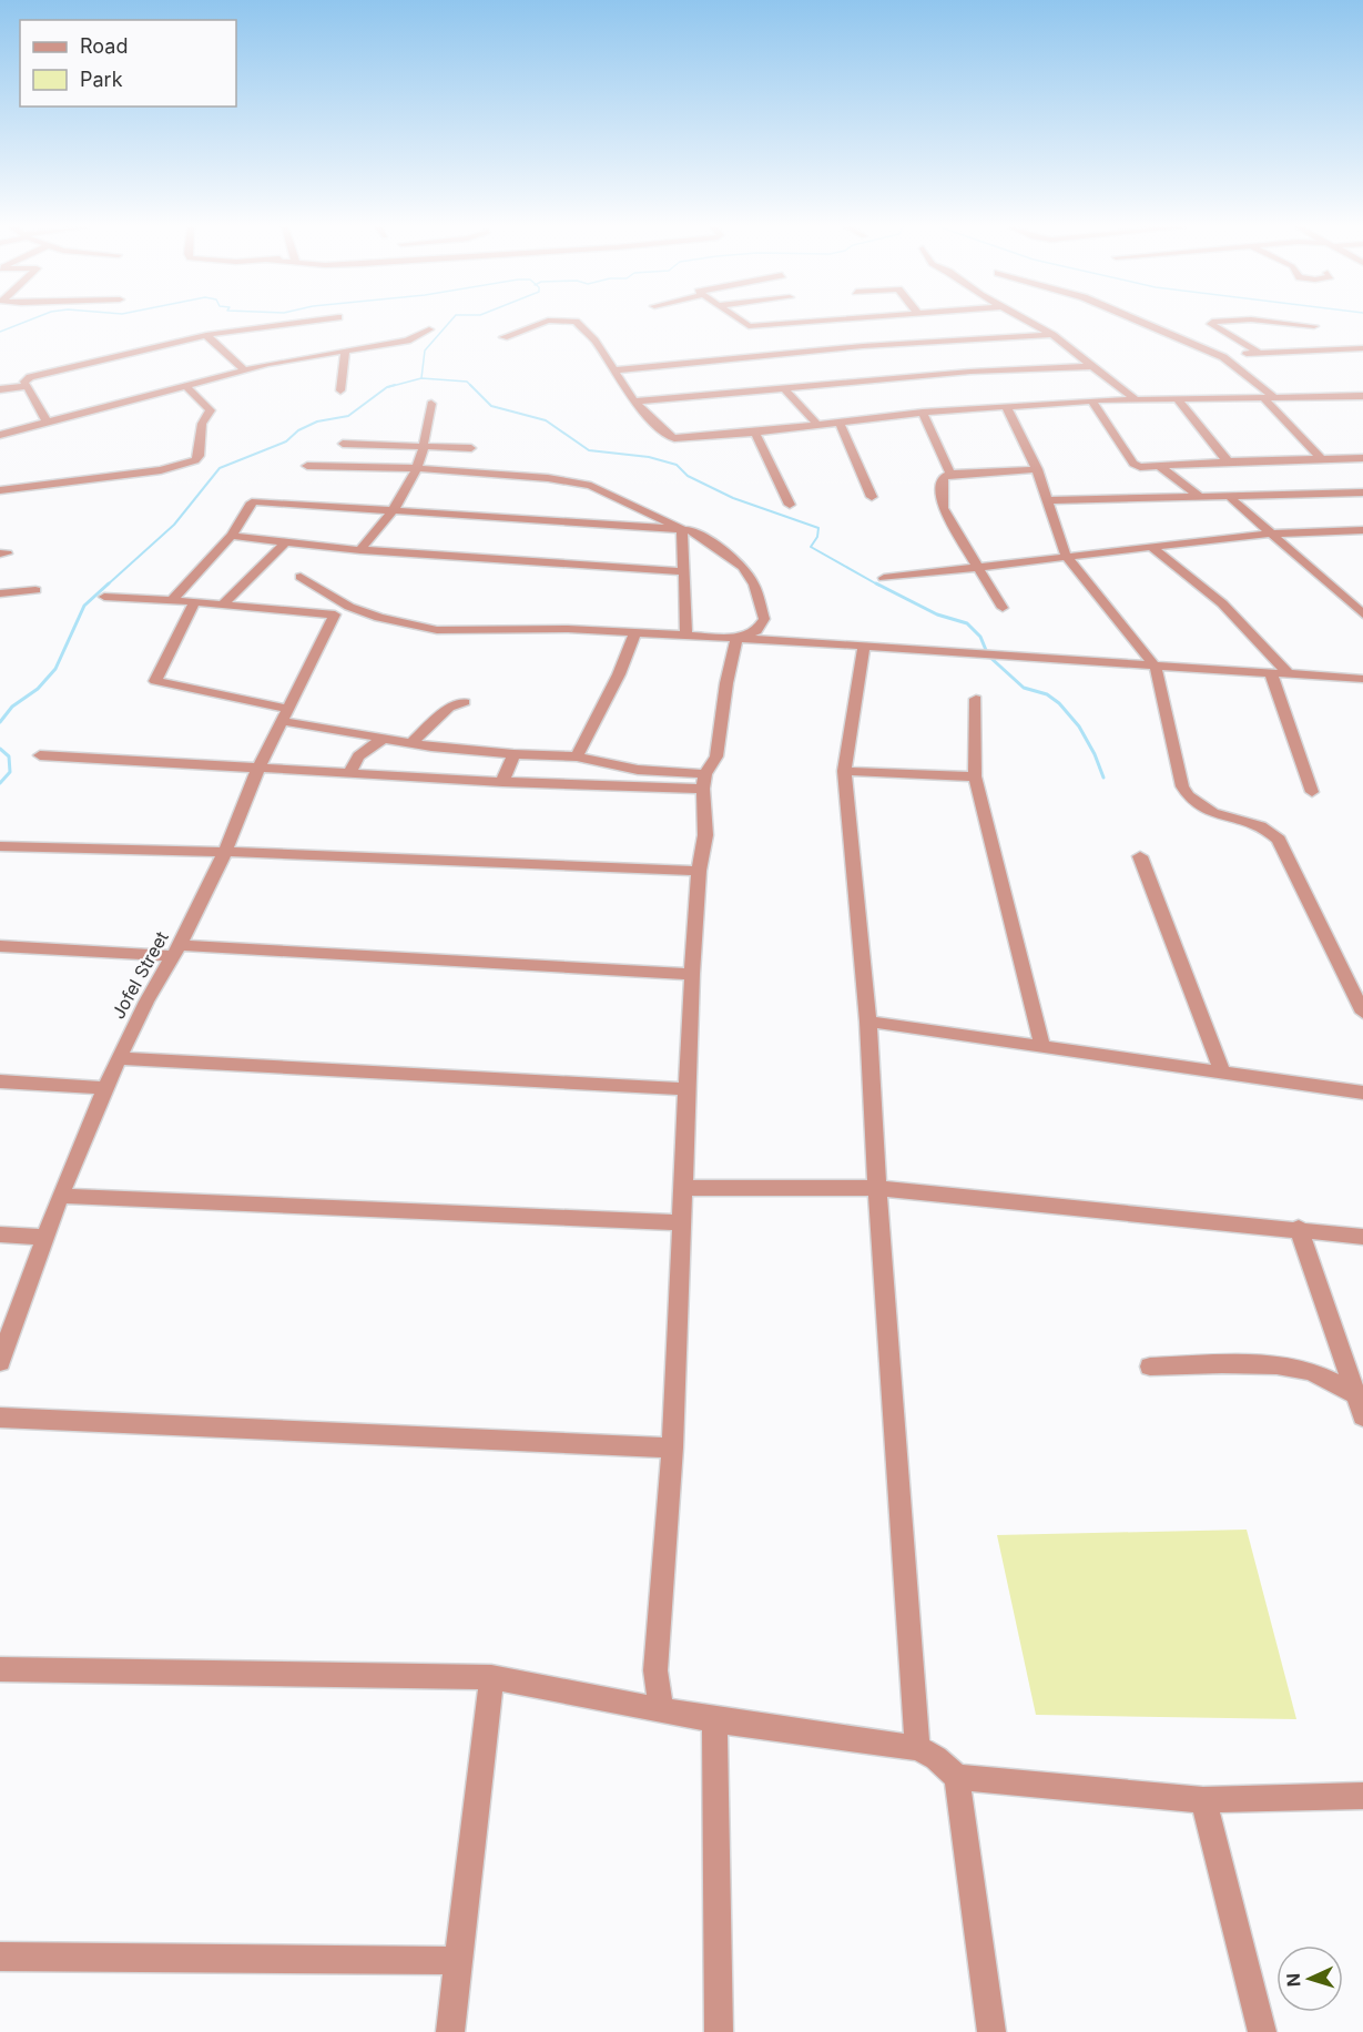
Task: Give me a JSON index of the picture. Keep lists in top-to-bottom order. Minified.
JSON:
{"streets":{"street":["Jofel Street"]},"legend":["Road","Park"],"north":"left"}
